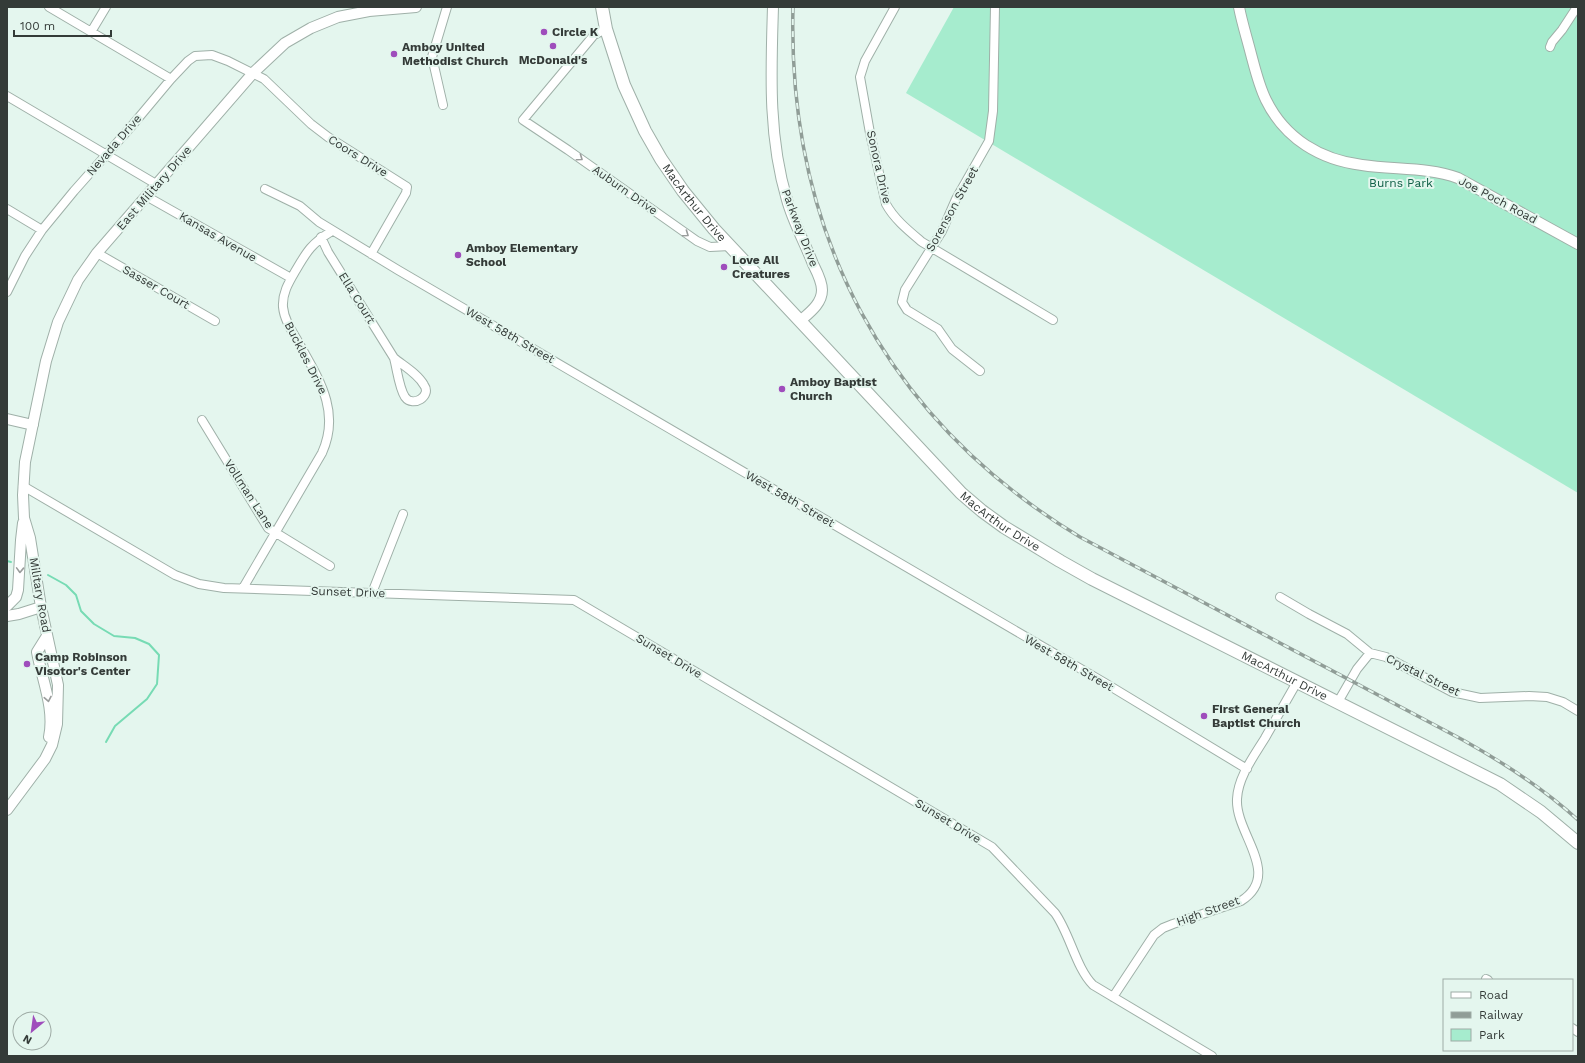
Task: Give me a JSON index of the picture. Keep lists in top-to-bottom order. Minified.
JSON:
{"streets":{"main road":["MacArthur Drive"],"street":["Nevada Drive","Coors Drive","Sonora Drive","East Military Drive","Auburn Drive","Joe Poch Road","Sorenson Street","Parkway Drive","Kansas Avenue","Sasser Court","Ella Court","West 58th Street","Buckles Drive","Vollman Lane","Sunset Drive","Military Road","Crystal Street","High Street"]},"crossings":[["Nevada Drive","Coors Drive"],["Nevada Drive","East Military Drive"],["Coors Drive","East Military Drive"],["Coors Drive","West 58th Street"],["Sonora Drive","Sorenson Street"],["East Military Drive","Kansas Avenue"],["East Military Drive","Sasser Court"],["East Military Drive","Sunset Drive"],["East Military Drive","Military Road"],["Auburn Drive","MacArthur Drive"],["MacArthur Drive","Parkway Drive"],["MacArthur Drive","High Street"],["Kansas Avenue","Buckles Drive"],["Ella Court","Buckles Drive"],["West 58th Street","High Street"],["Buckles Drive","Vollman Lane"],["Buckles Drive","Sunset Drive"],["Sunset Drive","Military Road"],["Sunset Drive","High Street"]],"parks":["Burns Park"],"places":["Circle K","McDonald's","Amboy United Methodist Church","Amboy Elementary School","Love All Creatures","Amboy Baptist Church","Camp Robinson Visotor's Center","First General Baptist Church"],"legend":["Road","Railway","Park"],"scale_bar":"100 m","north":"bottom left"}
